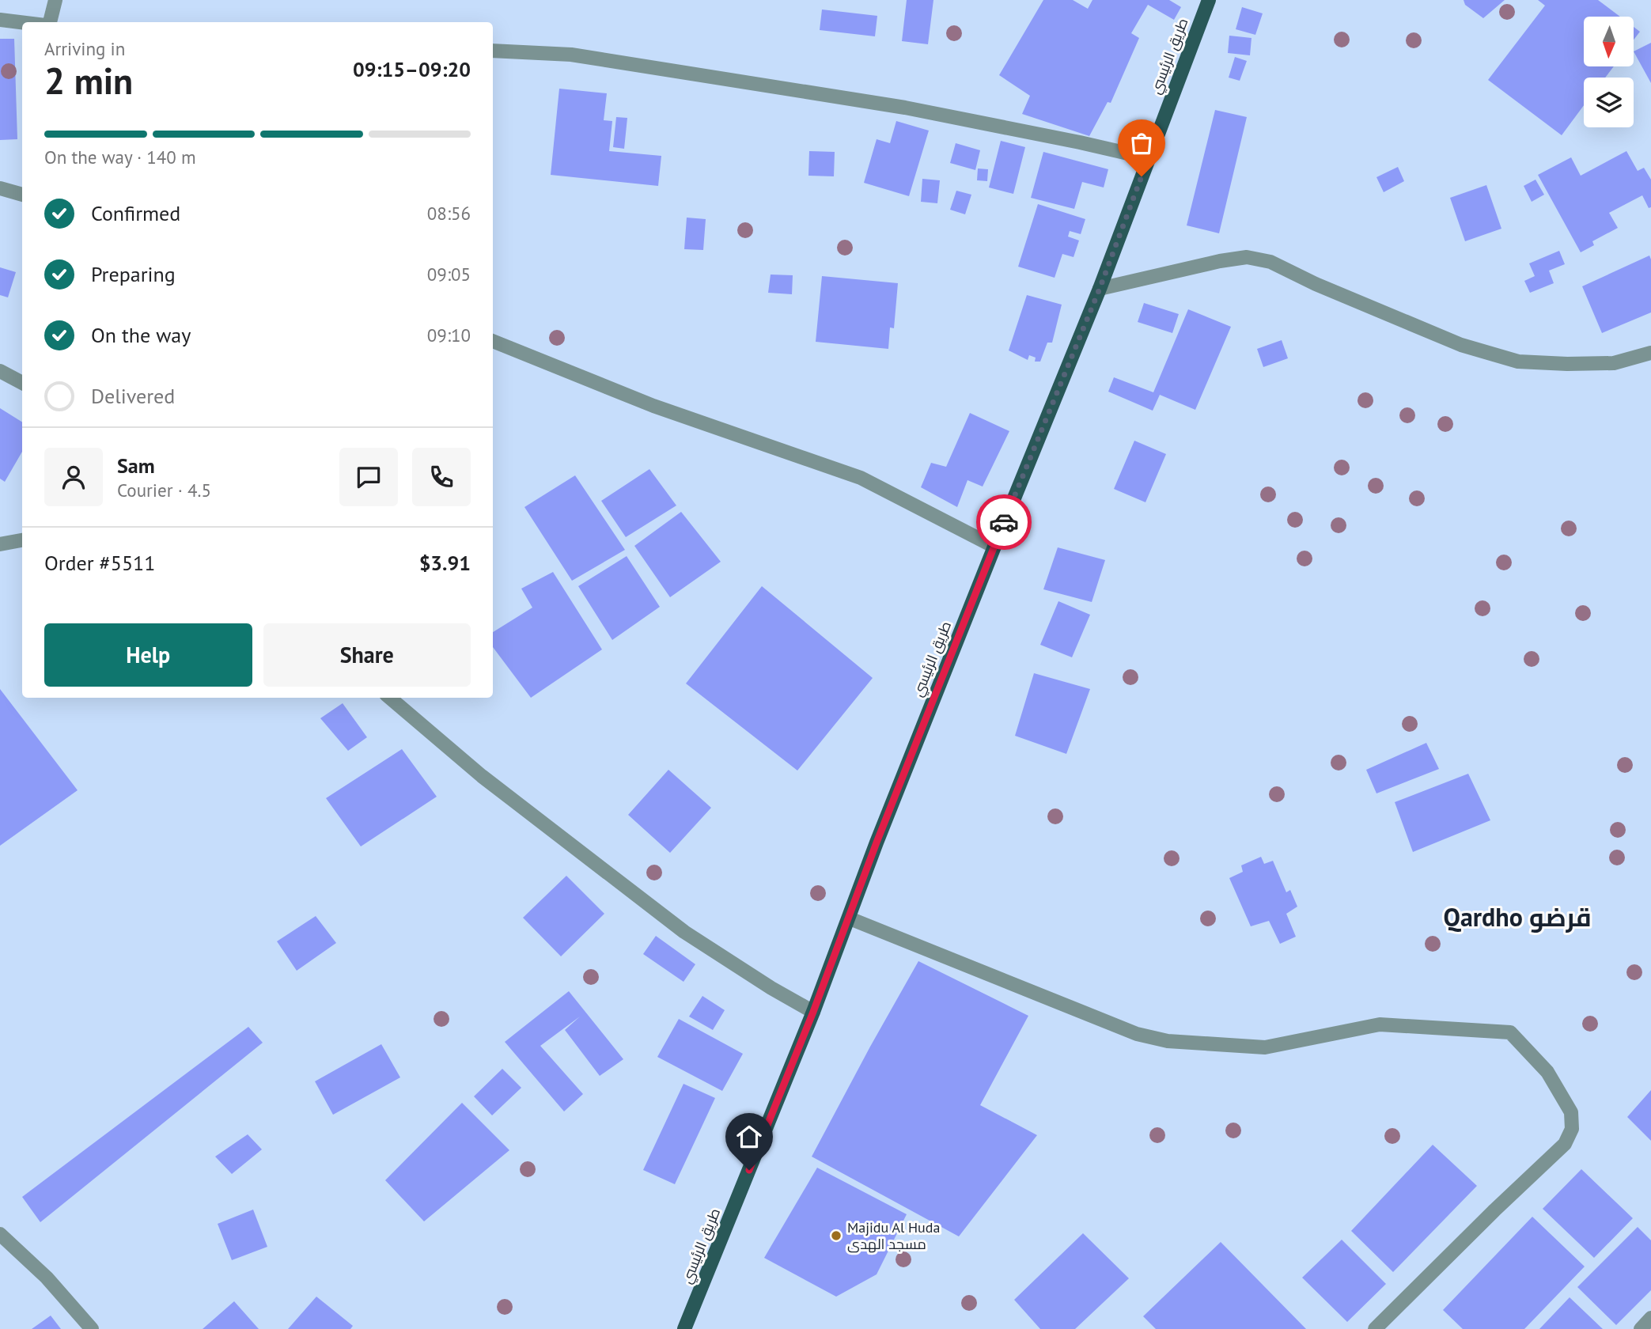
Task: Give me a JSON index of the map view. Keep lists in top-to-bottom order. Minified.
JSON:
{"streets":{"main road":["طريق الرئيسي"]},"districts":["Qardho قرضو"],"places":["Majidu Al Huda مسجد الهدى"],"north":"bottom","page":{"heading":["2 min","Arriving in","09:15–09:20"],"panel":["Sam","Courier · 4.5","Order #5511","$3.91"],"bar":"On the way · 140 m","list":[["Confirmed","08:56"],["Preparing","09:05"],["On the way","09:10"],"Delivered"],"buttons":["Help","Share"]}}
